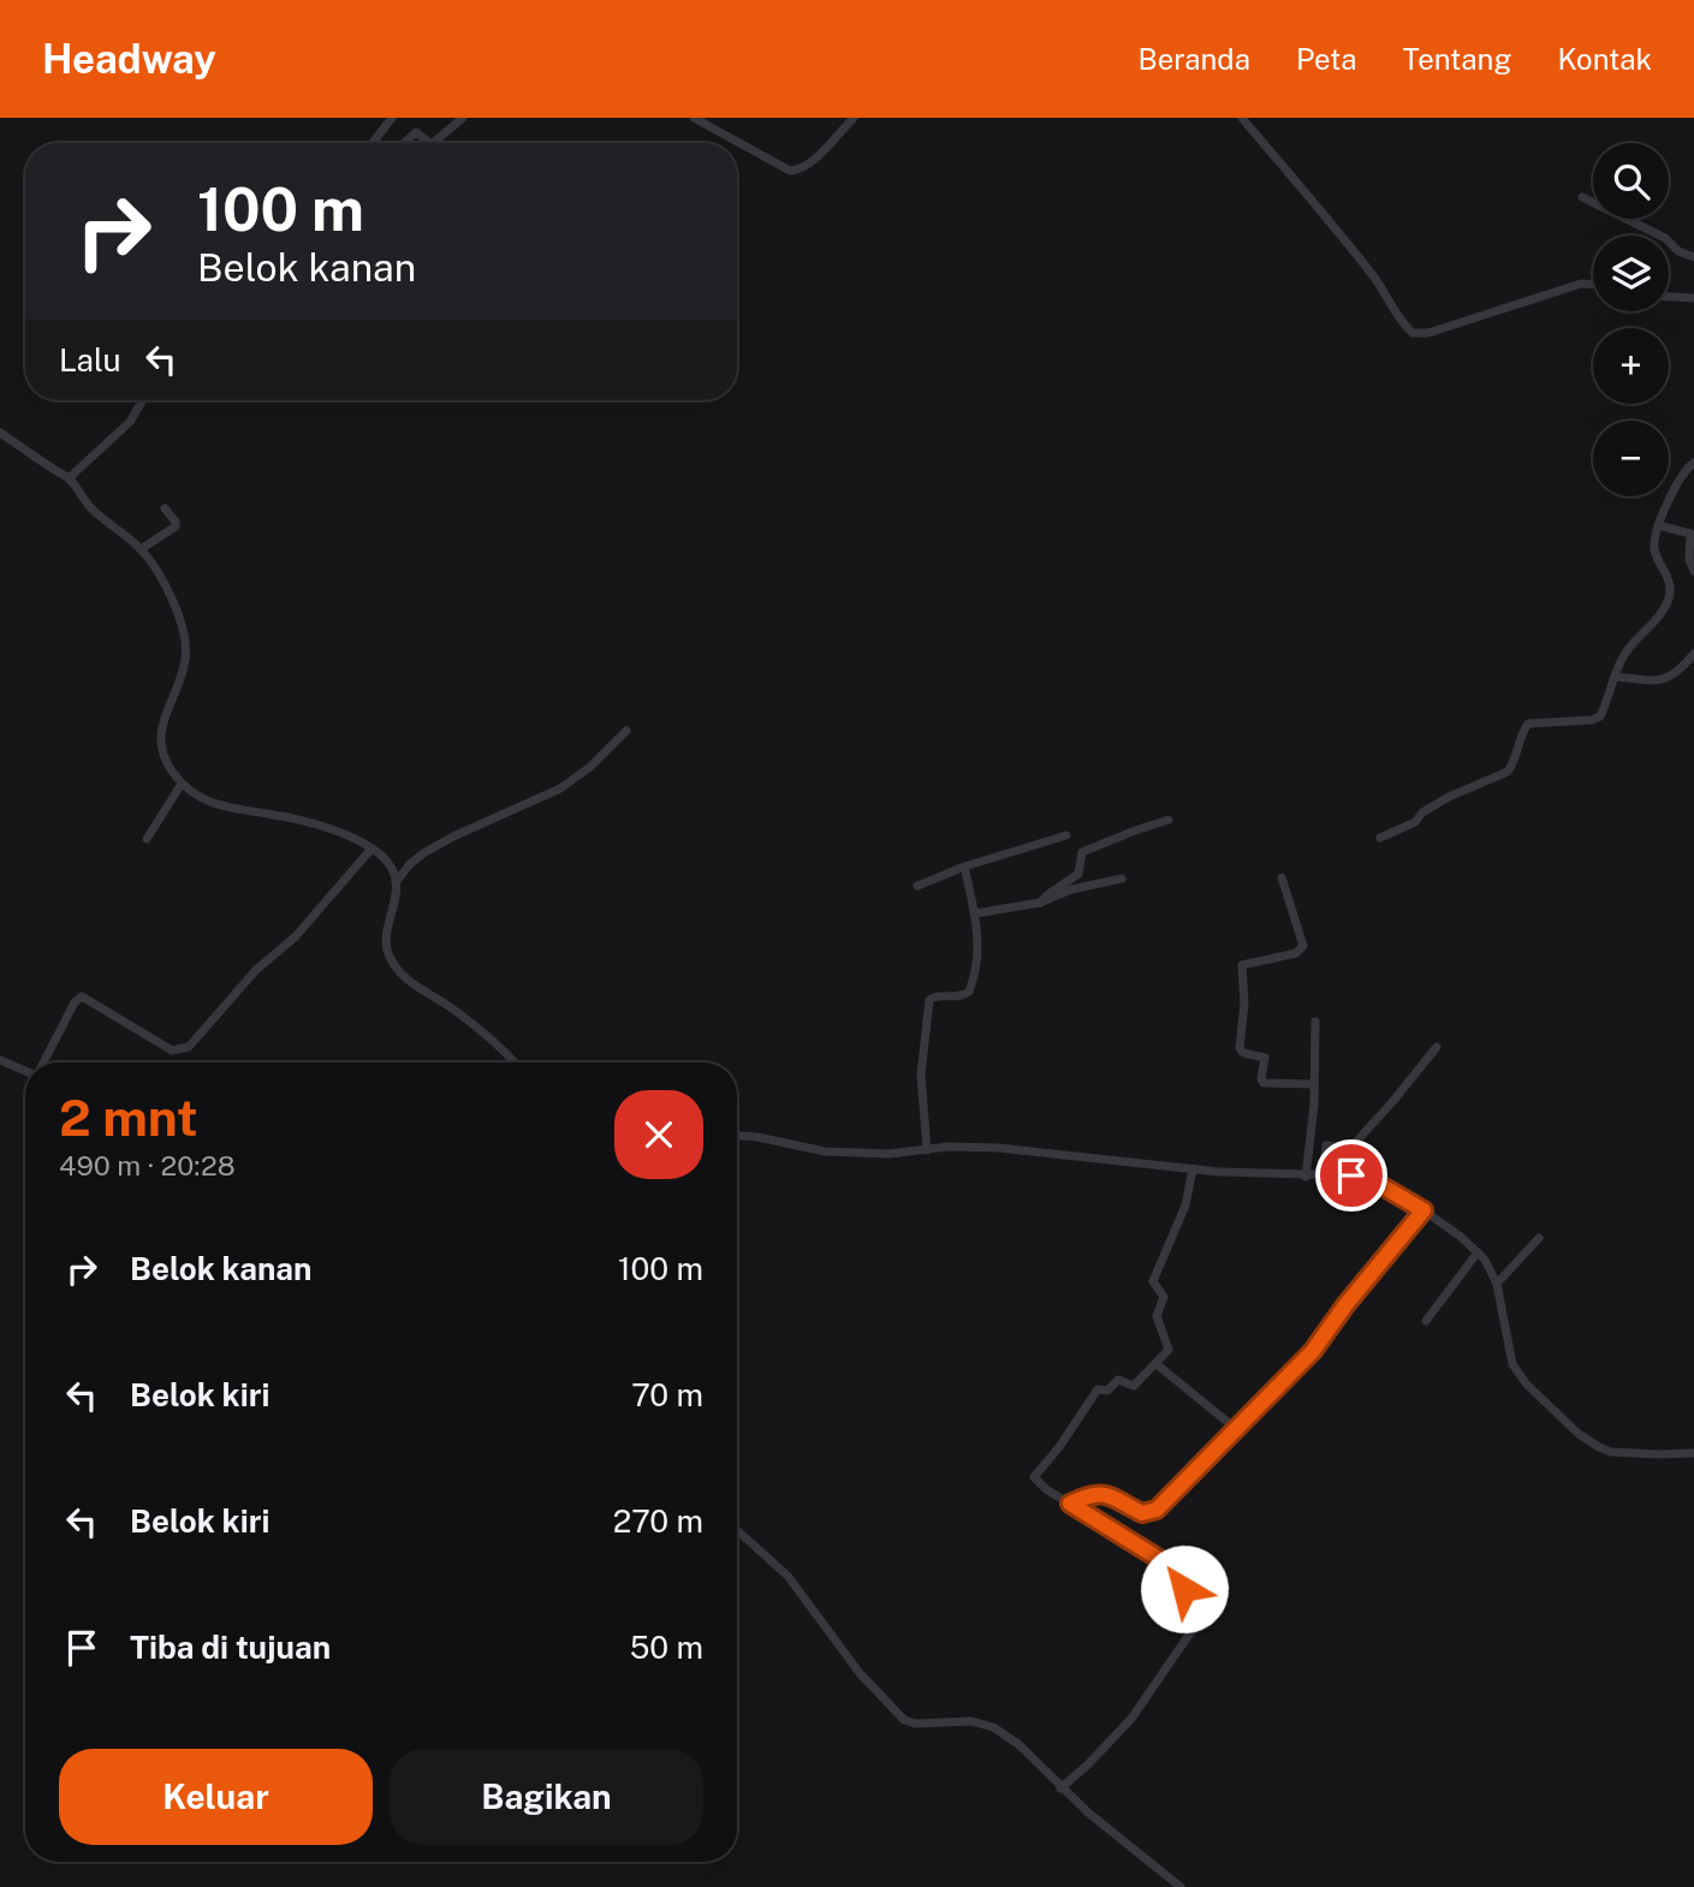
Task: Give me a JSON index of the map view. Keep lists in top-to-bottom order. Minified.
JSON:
{"page":{"header":"Headway","nav":["Beranda","Peta","Tentang","Kontak"],"map_buttons":["+","−"],"turn":["100 m","Belok kanan"],"then":"Lalu","heading":["2 mnt","490 m · 20:28"],"list":[{"name":"Belok kanan","value":"100 m"},{"name":"Belok kiri","value":"70 m"},{"name":"Belok kiri","value":"270 m"},{"name":"Tiba di tujuan","value":"50 m"}],"buttons":["Keluar","Bagikan"]}}
